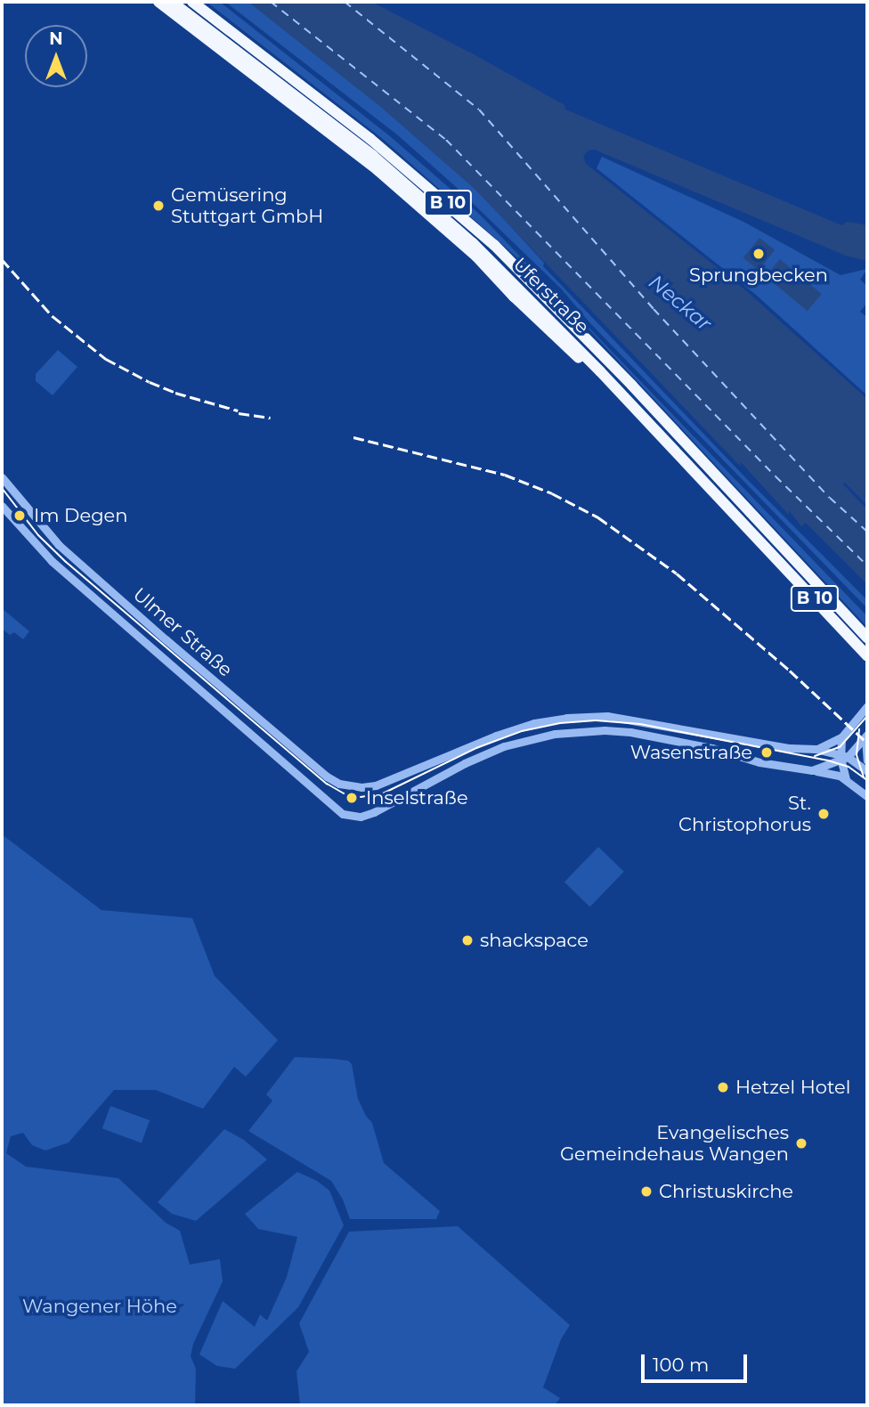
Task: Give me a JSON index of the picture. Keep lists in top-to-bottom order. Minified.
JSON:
{"streets":{"highway":["B 10","Uferstraße"],"street":["Ulmer Straße"]},"water":["Neckar"],"parks":["Wangener Höhe"],"places":["Gemüsering Stuttgart GmbH","Sprungbecken","Im Degen","Wasenstraße","Inselstraße","St. Christophorus","shackspace","Hetzel Hotel","Evangelisches Gemeindehaus Wangen","Christuskirche"],"scale_bar":"100 m","north":"top"}
